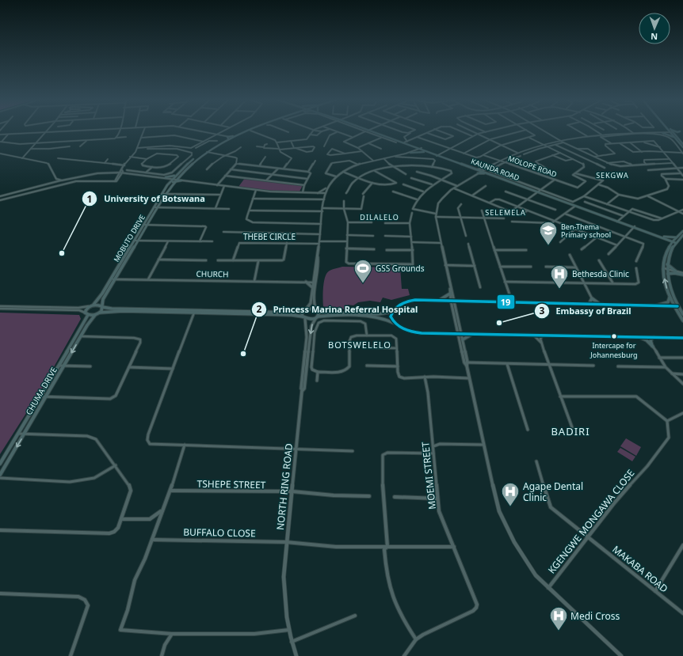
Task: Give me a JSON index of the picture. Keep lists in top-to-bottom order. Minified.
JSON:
{"streets":{"main road":["KAUNDA ROAD","MOBUTO DRIVE","CHUMA DRIVE"],"street":["MOLOPE ROAD","THEBE CIRCLE","CHURCH","MOEMI STREET","TSHEPE STREET","NORTH RING ROAD","KGENGWE MONGAWA CLOSE","BUFFALO CLOSE","MAKABA ROAD"]},"crossings":[["MOBUTO DRIVE","CHURCH"],["MOBUTO DRIVE","CHUMA DRIVE"],["CHURCH","CHUMA DRIVE"],["MOEMI STREET","BUFFALO CLOSE"],["TSHEPE STREET","NORTH RING ROAD"],["NORTH RING ROAD","BUFFALO CLOSE"],["KGENGWE MONGAWA CLOSE","MAKABA ROAD"]],"districts":["SEKGWA","SELEMELA","DILALELO","BOTSWELELO","BADIRI"],"places":{"school or university":["Ben-Thema Primary school"],"other":["University of Botswana","Embassy of Brazil","Intercape for Johannesburg","Princess Marina Referral Hospital"],"sports":["GSS Grounds"],"hospital":["Bethesda Clinic","Agape Dental Clinic","Medi Cross"]},"lines":["transit line 19"],"north":"bottom"}
